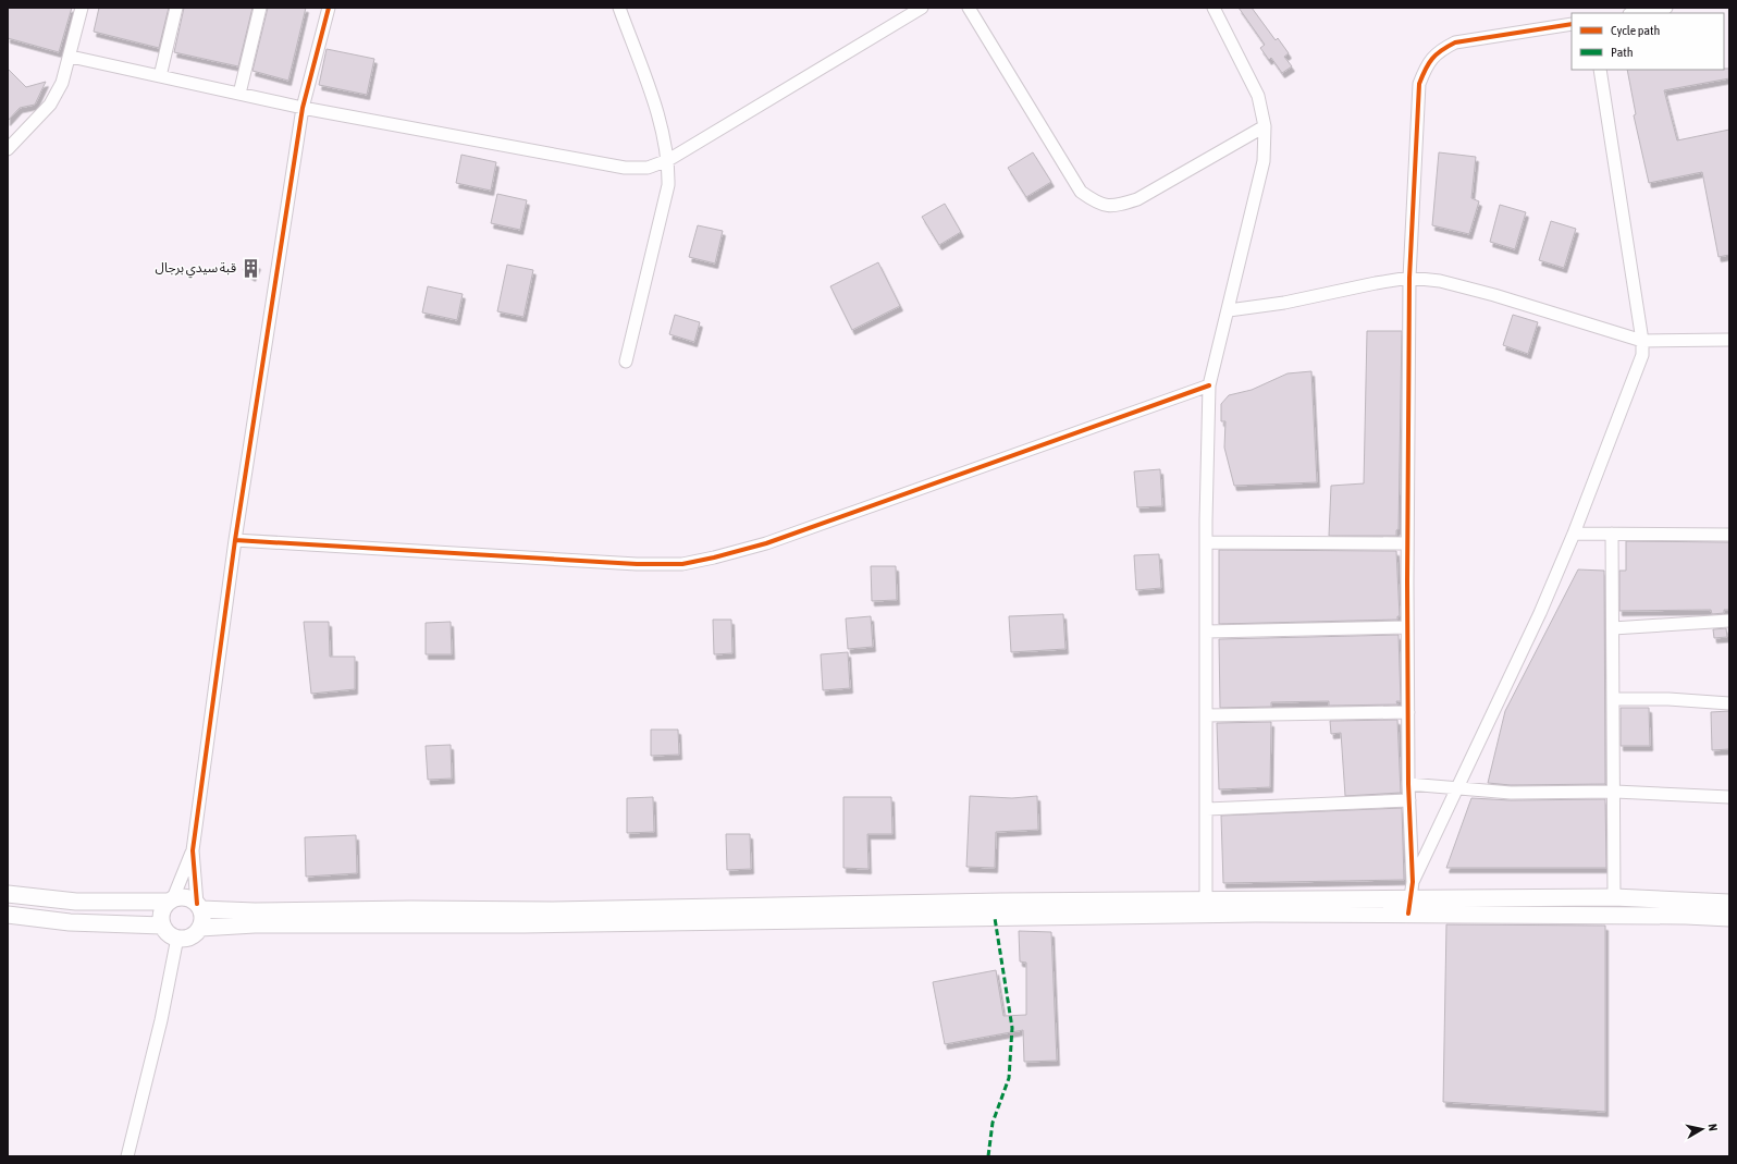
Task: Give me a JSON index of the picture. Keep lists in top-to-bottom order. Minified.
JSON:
{"places":{"building":["قبة سيدي برجال"]},"legend":["Cycle path","Path"],"north":"right"}
